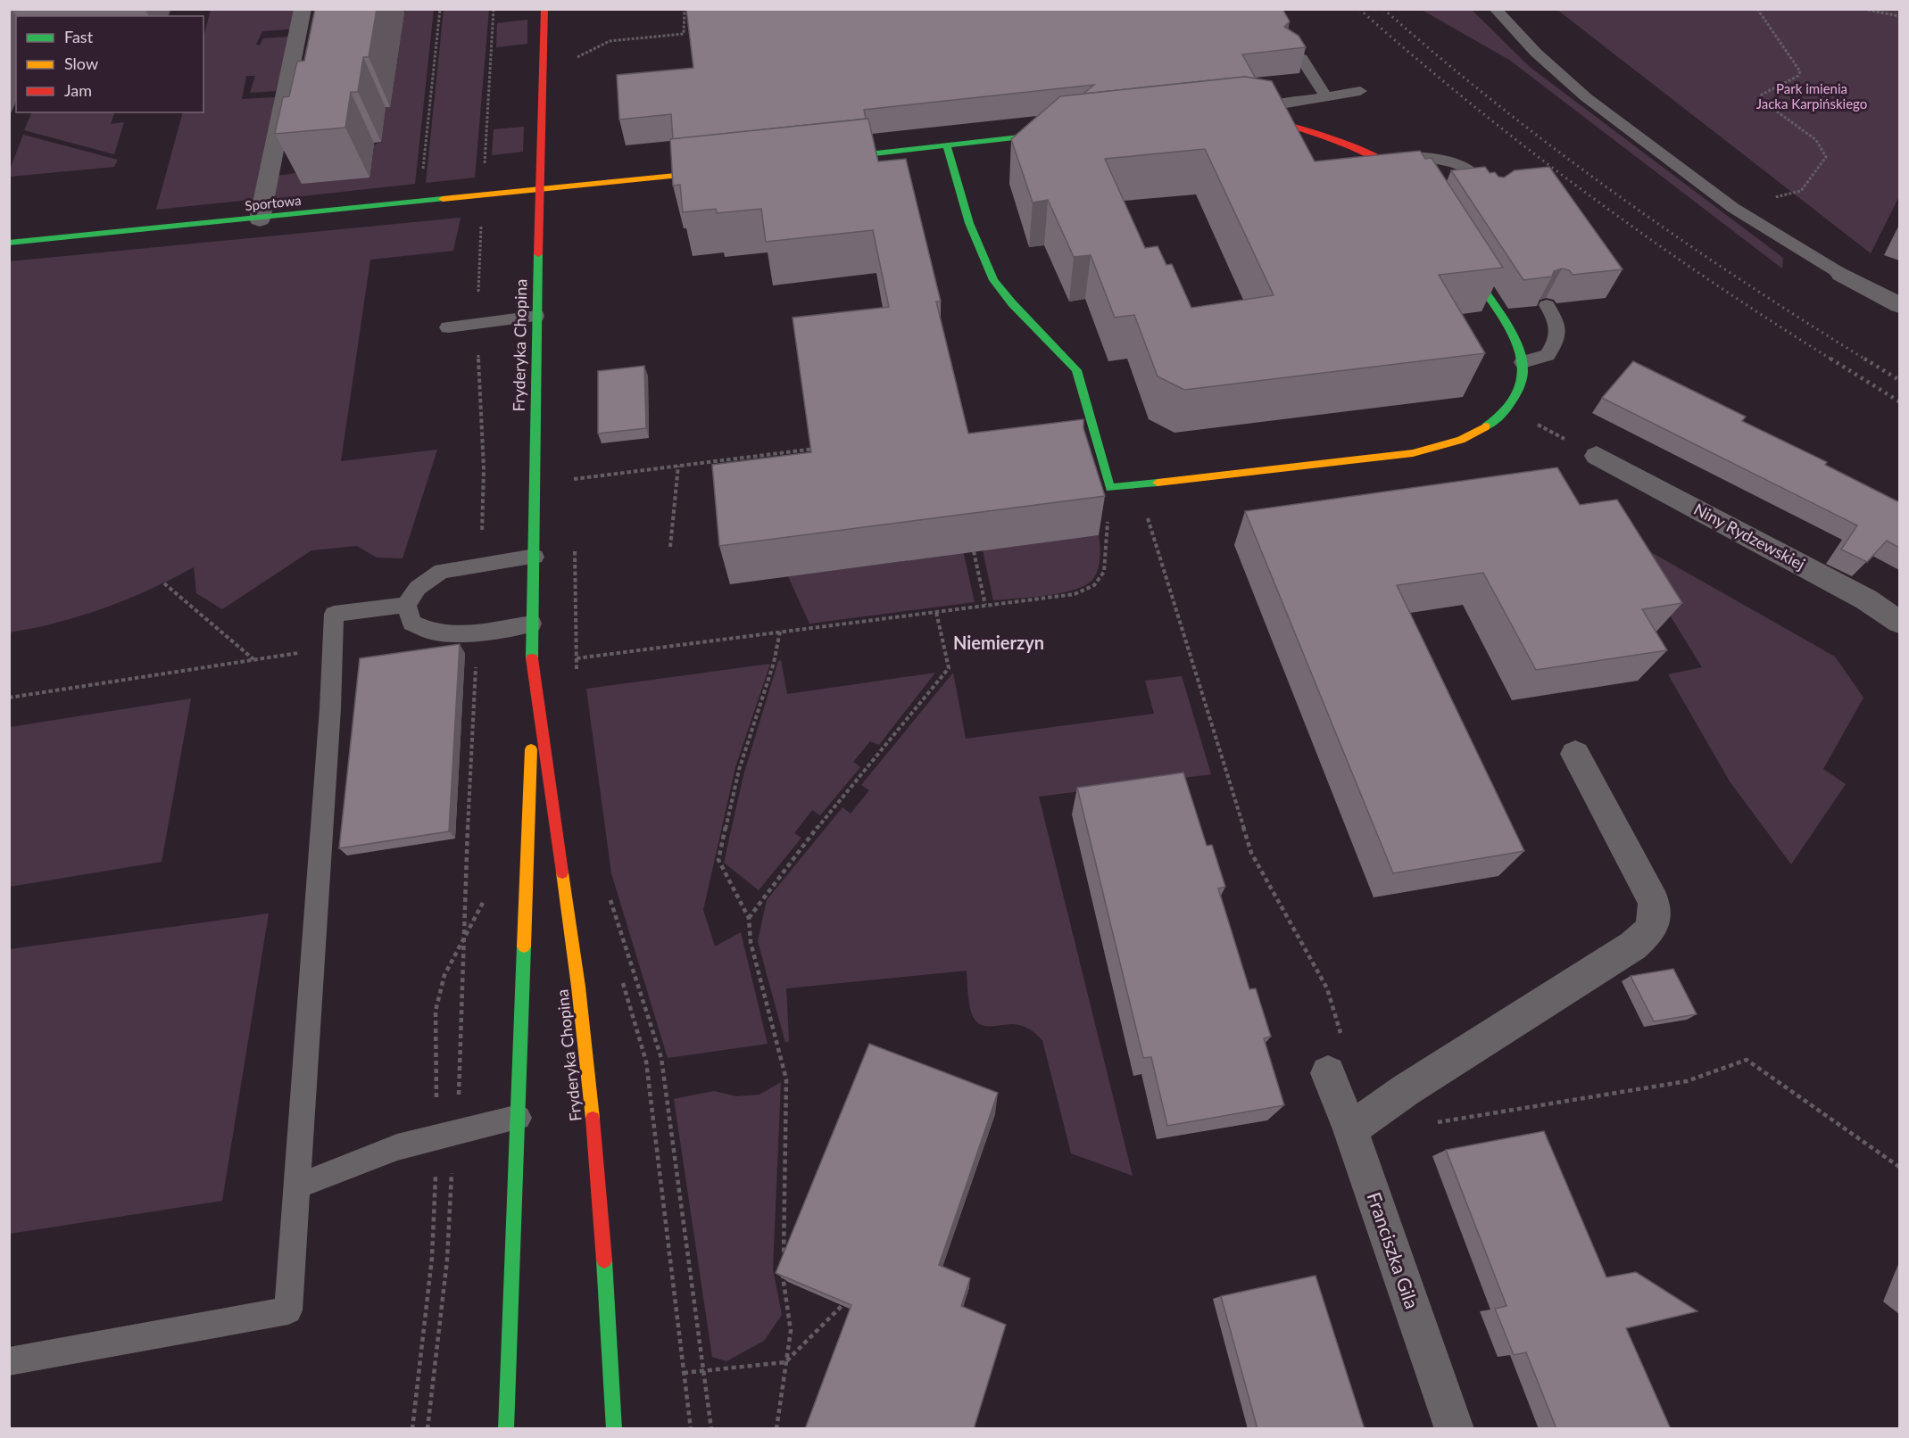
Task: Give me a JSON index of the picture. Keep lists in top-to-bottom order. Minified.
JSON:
{"streets":{"street":["Sportowa","Fryderyka Chopina","Niny Rydzewskiej","Franciszka Gila"]},"crossings":[["Sportowa","Fryderyka Chopina"]],"districts":["Niemierzyn"],"parks":["Park imienia Jacka Karpińskiego"],"legend":["Fast","Slow","Jam"]}
